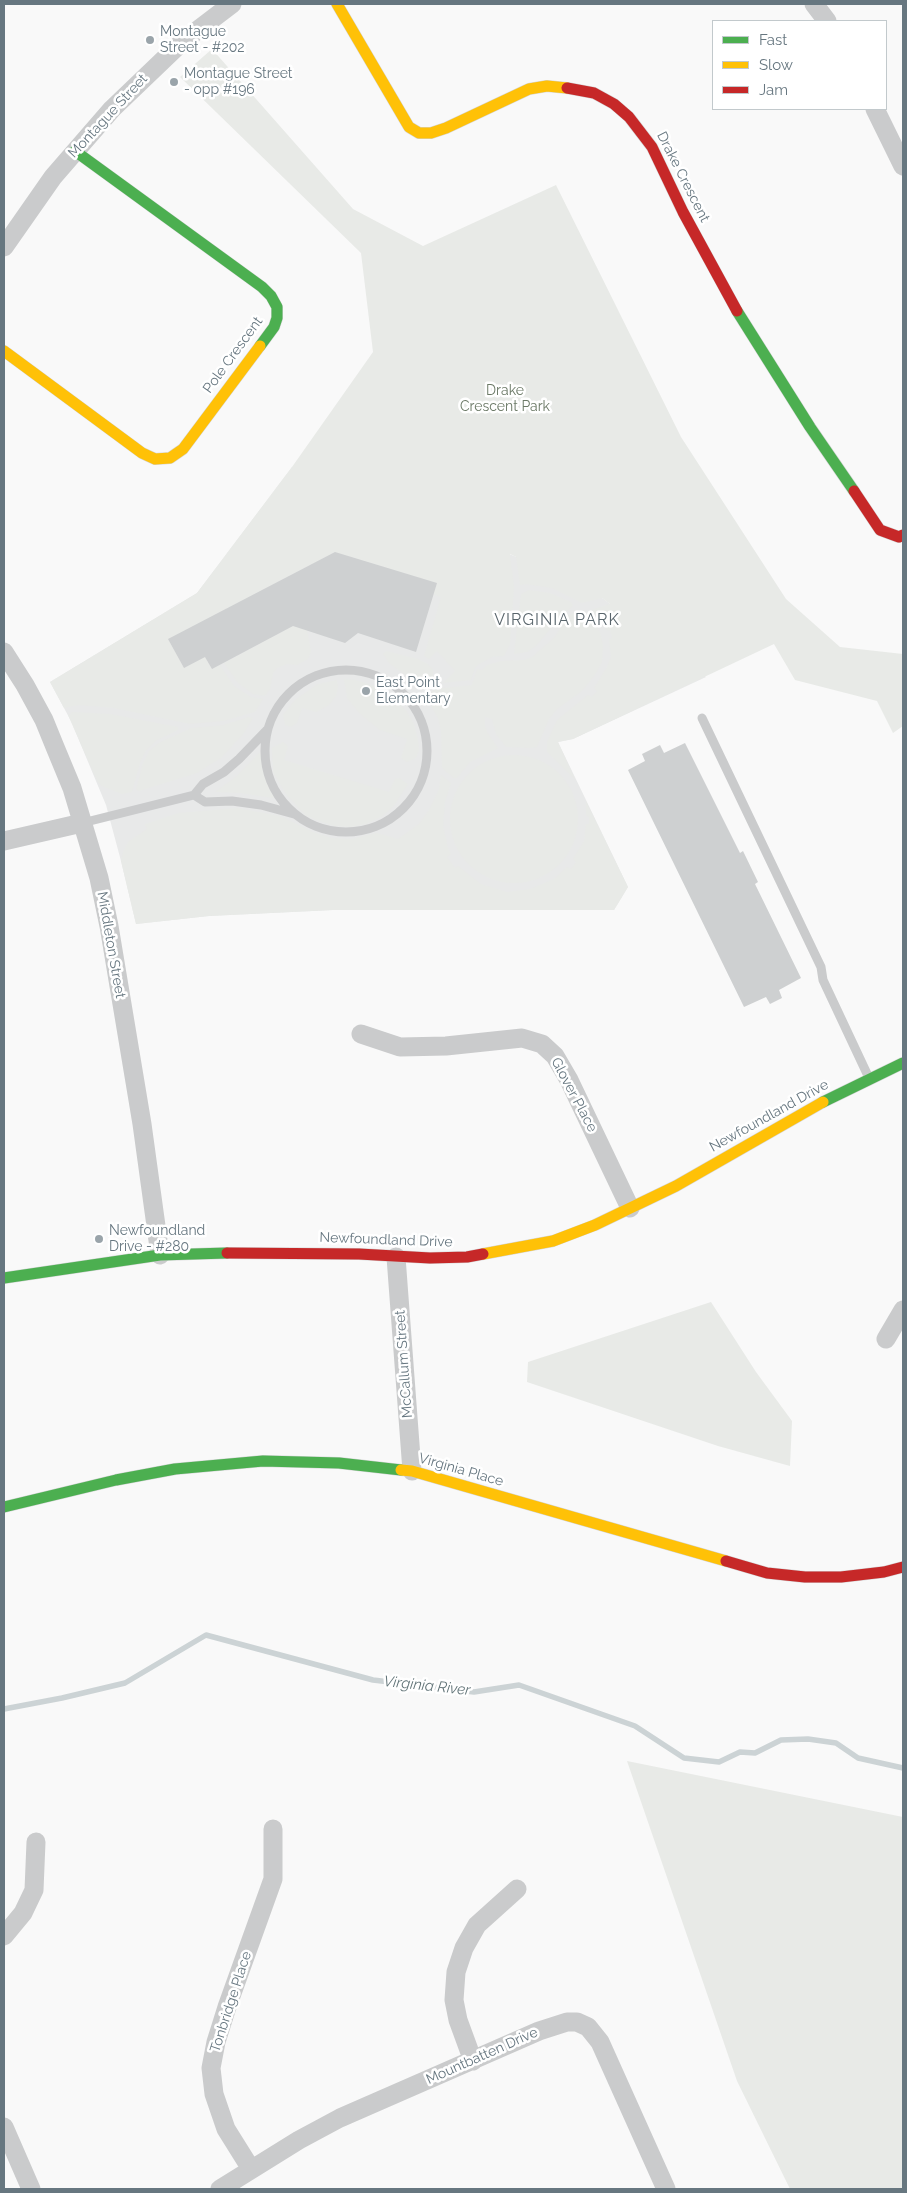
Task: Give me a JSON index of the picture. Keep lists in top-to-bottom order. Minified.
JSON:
{"streets":{"street":["Montague Street","Drake Crescent","Pole Crescent","Middleton Street","Glover Place","Newfoundland Drive","McCallum Street","Virginia Place","Tonbridge Place","Mountbatten Drive"]},"crossings":[["Montague Street","Pole Crescent"],["Middleton Street","Newfoundland Drive"],["Glover Place","Newfoundland Drive"],["Newfoundland Drive","McCallum Street"],["McCallum Street","Virginia Place"],["Tonbridge Place","Mountbatten Drive"]],"districts":["VIRGINIA PARK"],"water":["Virginia River"],"parks":["Drake Crescent Park"],"places":["Montague Street - #202","Montague Street - opp #196","East Point Elementary","Newfoundland Drive - #280"],"legend":["Fast","Slow","Jam"]}
